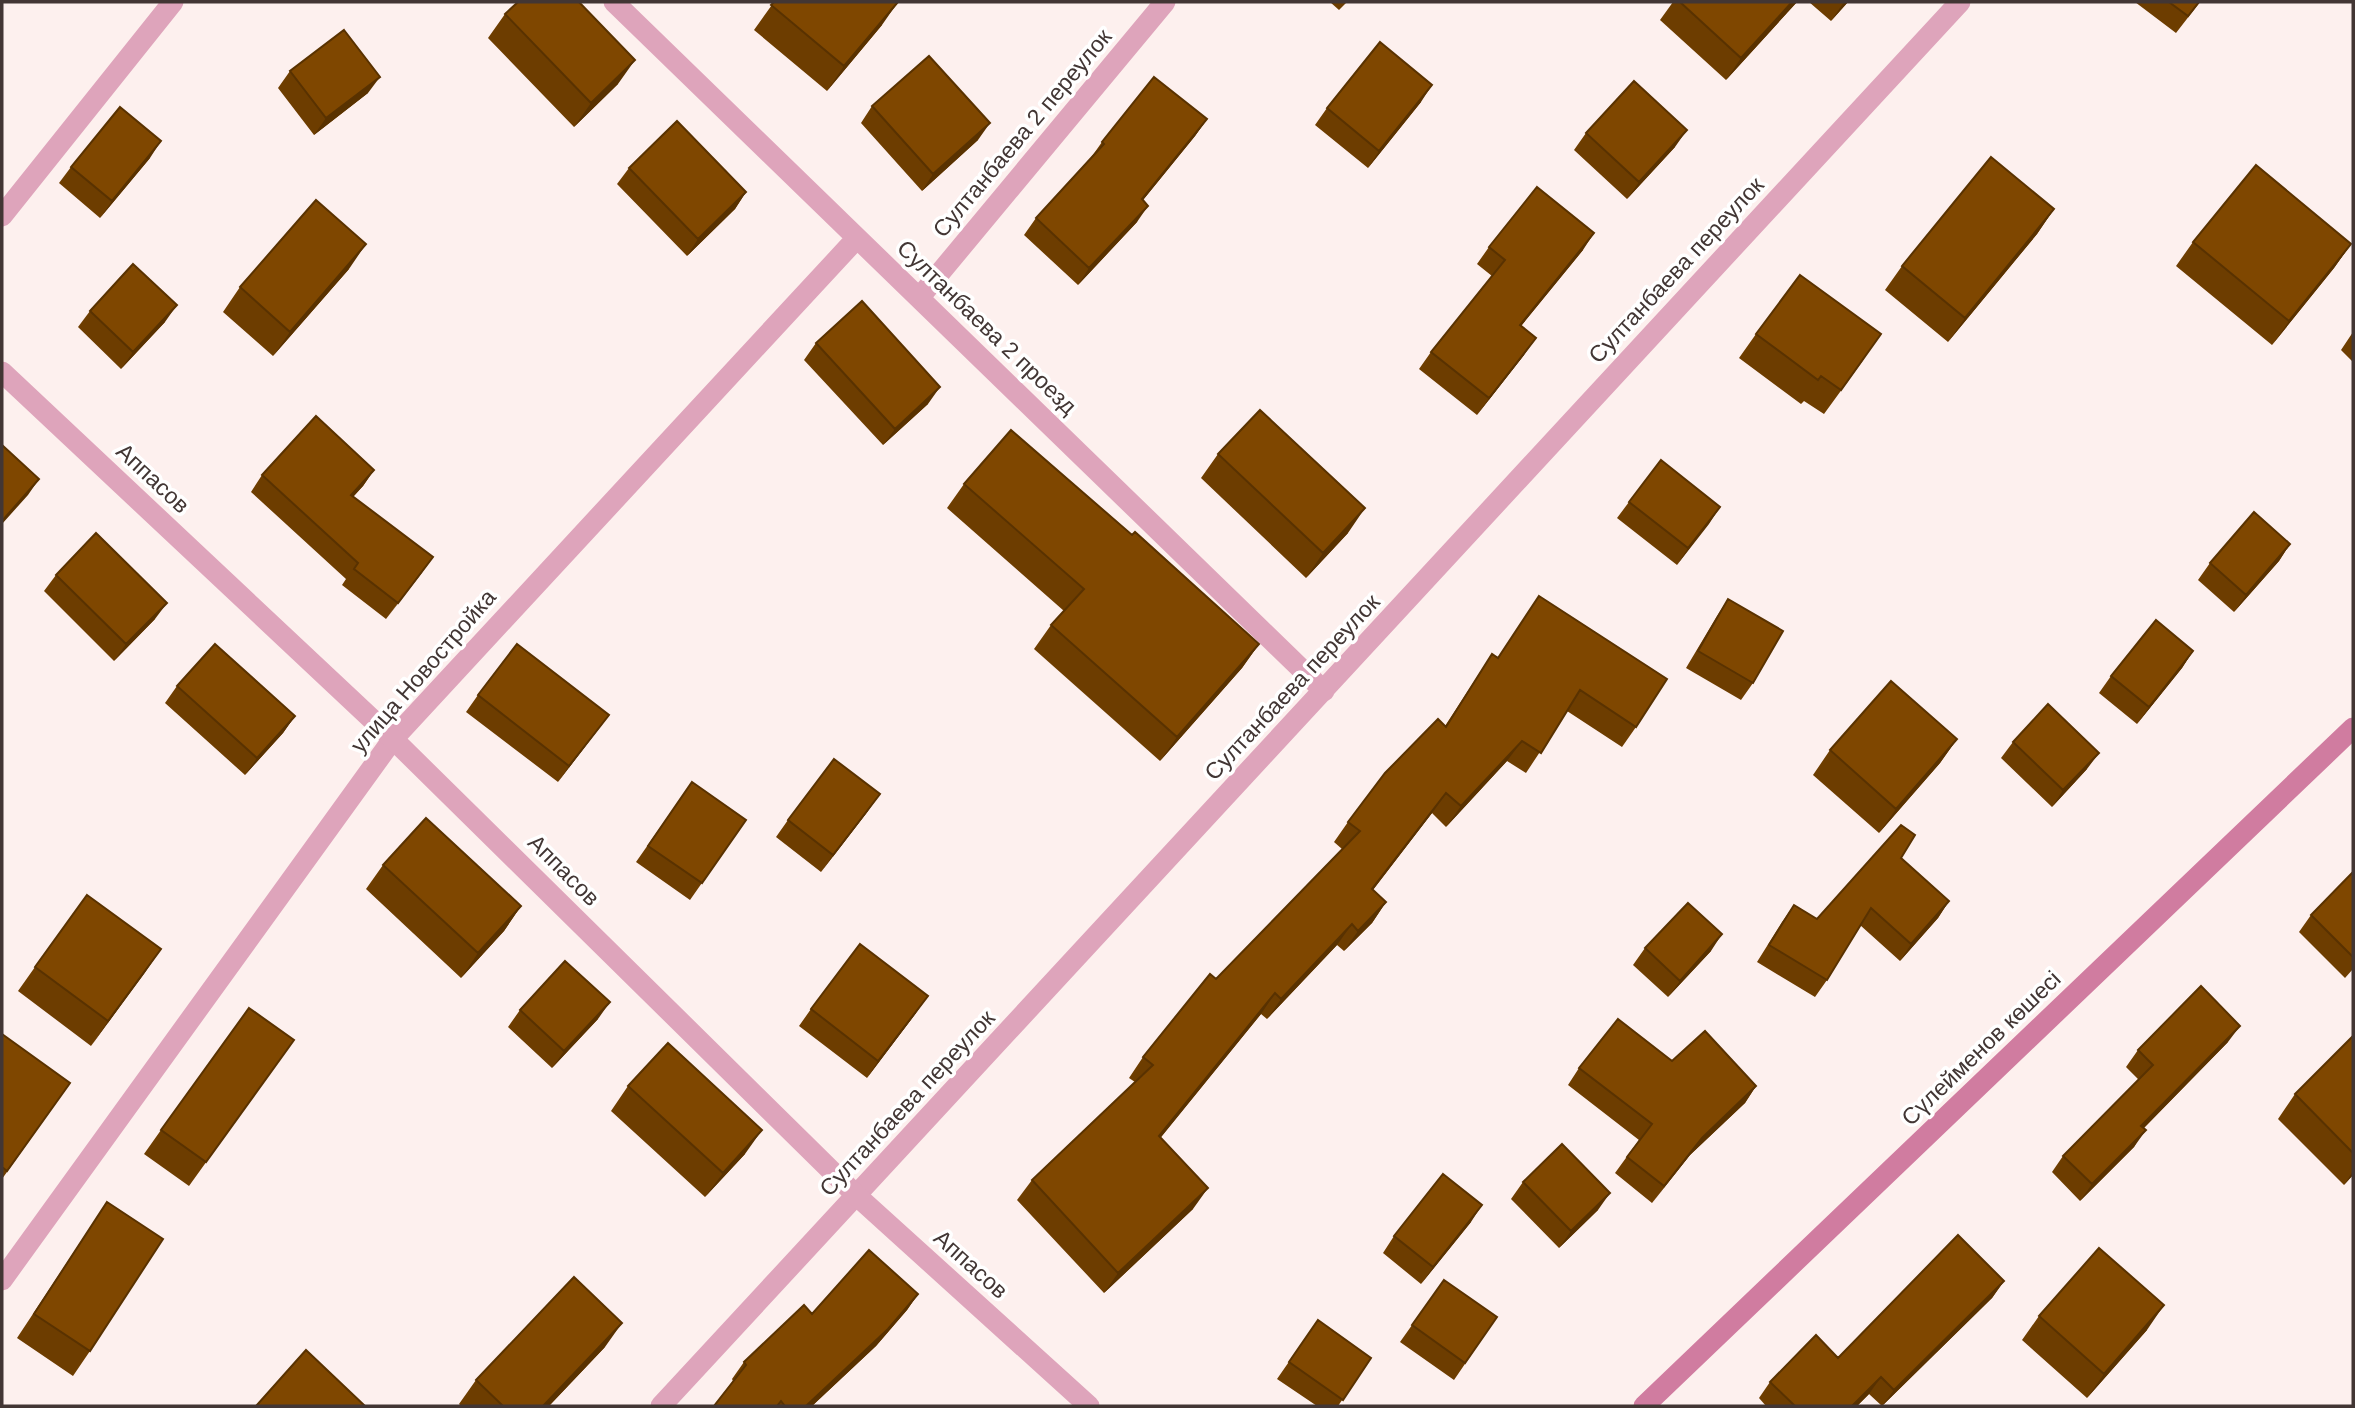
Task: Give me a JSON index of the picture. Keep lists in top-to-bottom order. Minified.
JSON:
{"streets":{"main road":["Сүлейменов көшесі"],"street":["Султанбаева 2 переулок","Султанбаева переулок","Султанбаева 2 проезд","Аппасов","улица Новостройка"]},"crossings":[["Султанбаева 2 переулок","Султанбаева 2 проезд"],["Султанбаева переулок","Султанбаева 2 проезд"],["Султанбаева переулок","Аппасов"],["Султанбаева 2 проезд","улица Новостройка"],["Аппасов","улица Новостройка"]]}
